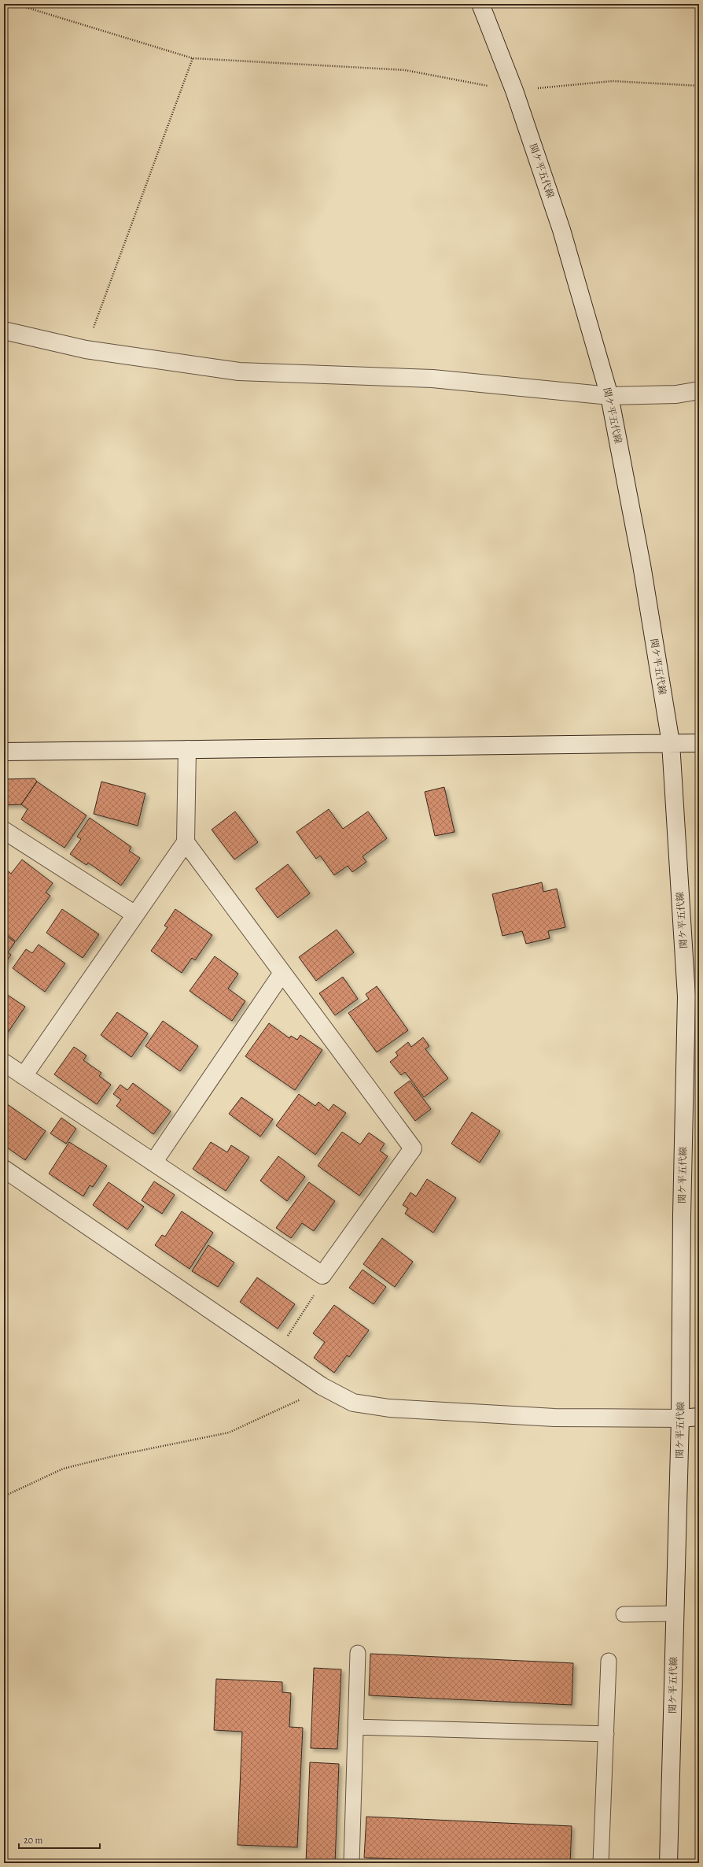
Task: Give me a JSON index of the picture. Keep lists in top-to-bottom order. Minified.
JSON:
{"streets":{"street":["関ケ平五代線"]},"scale_bar":"20 m"}
